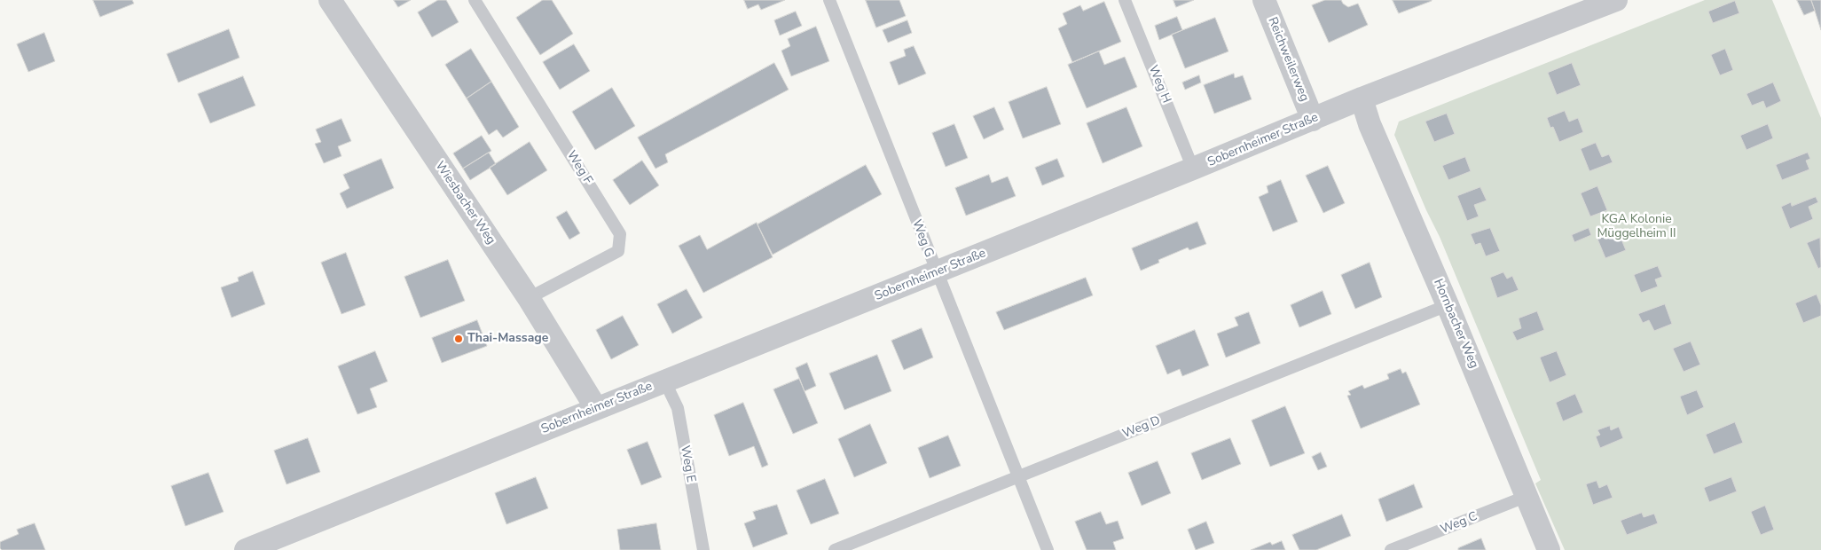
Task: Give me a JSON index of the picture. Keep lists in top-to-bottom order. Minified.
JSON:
{"streets":{"street":["Reichweilerweg","Sobernheimer Straße","Wiesbacher Weg","Hornbacher Weg"],"lane":["Weg H","Weg F","Weg G","Weg D","Weg E","Weg C"]},"crossings":[["Reichweilerweg","Sobernheimer Straße"],["Weg H","Sobernheimer Straße"],["Sobernheimer Straße","Wiesbacher Weg"],["Sobernheimer Straße","Weg G"],["Sobernheimer Straße","Hornbacher Weg"],["Sobernheimer Straße","Weg E"],["Weg F","Wiesbacher Weg"],["Weg G","Weg D"],["Hornbacher Weg","Weg D"],["Hornbacher Weg","Weg C"]],"parks":["KGA Kolonie Müggelheim II"],"places":["Thai-Massage"]}
